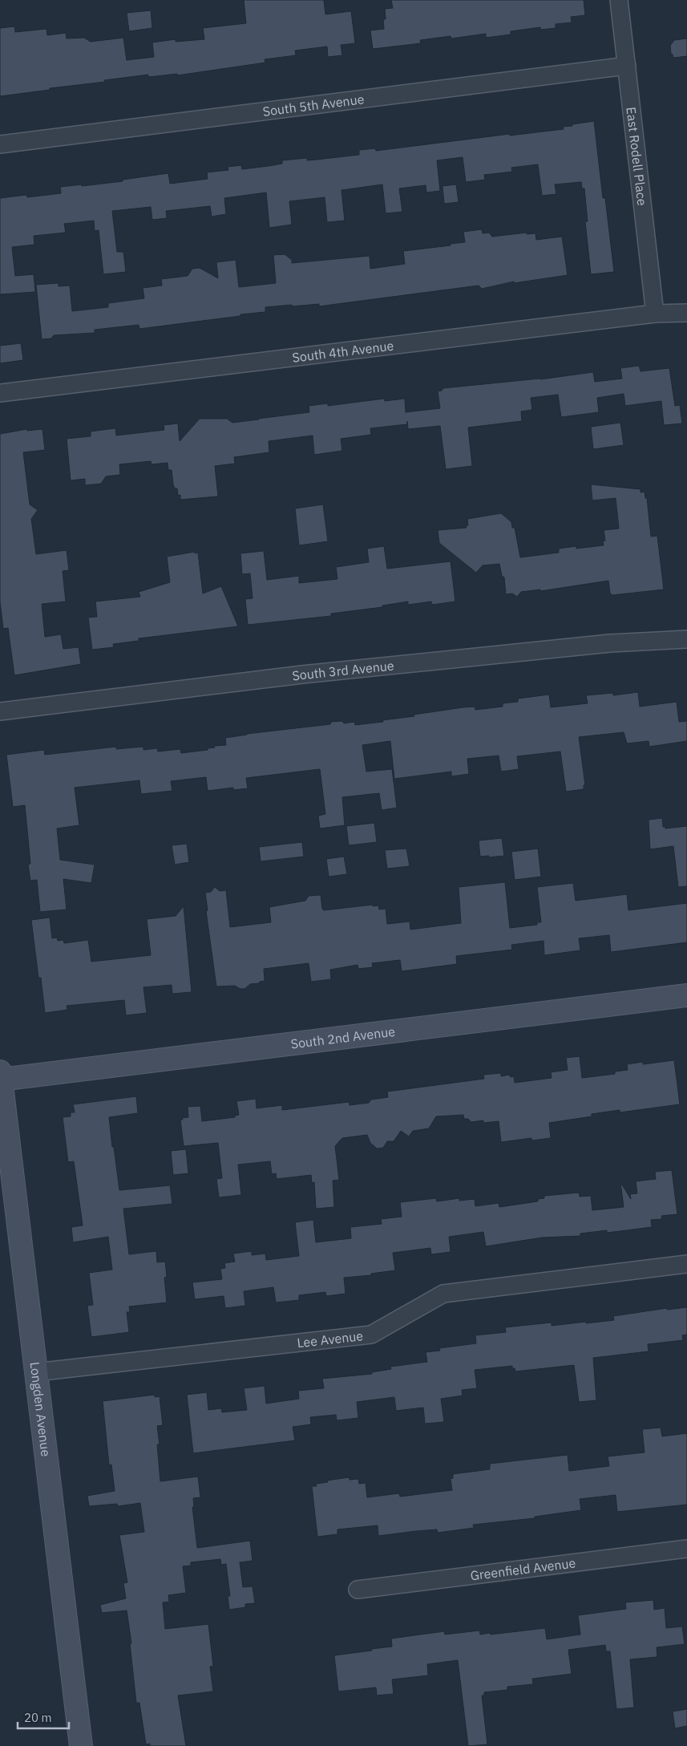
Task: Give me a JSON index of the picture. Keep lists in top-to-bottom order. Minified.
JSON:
{"streets":{"street":["South 5th Avenue","East Rodell Place","South 4th Avenue","South 3rd Avenue","South 2nd Avenue","Lee Avenue","Longden Avenue","Greenfield Avenue"]},"crossings":[["South 5th Avenue","East Rodell Place"],["East Rodell Place","South 4th Avenue"],["South 2nd Avenue","Longden Avenue"],["Lee Avenue","Longden Avenue"]],"scale_bar":"20 m"}
